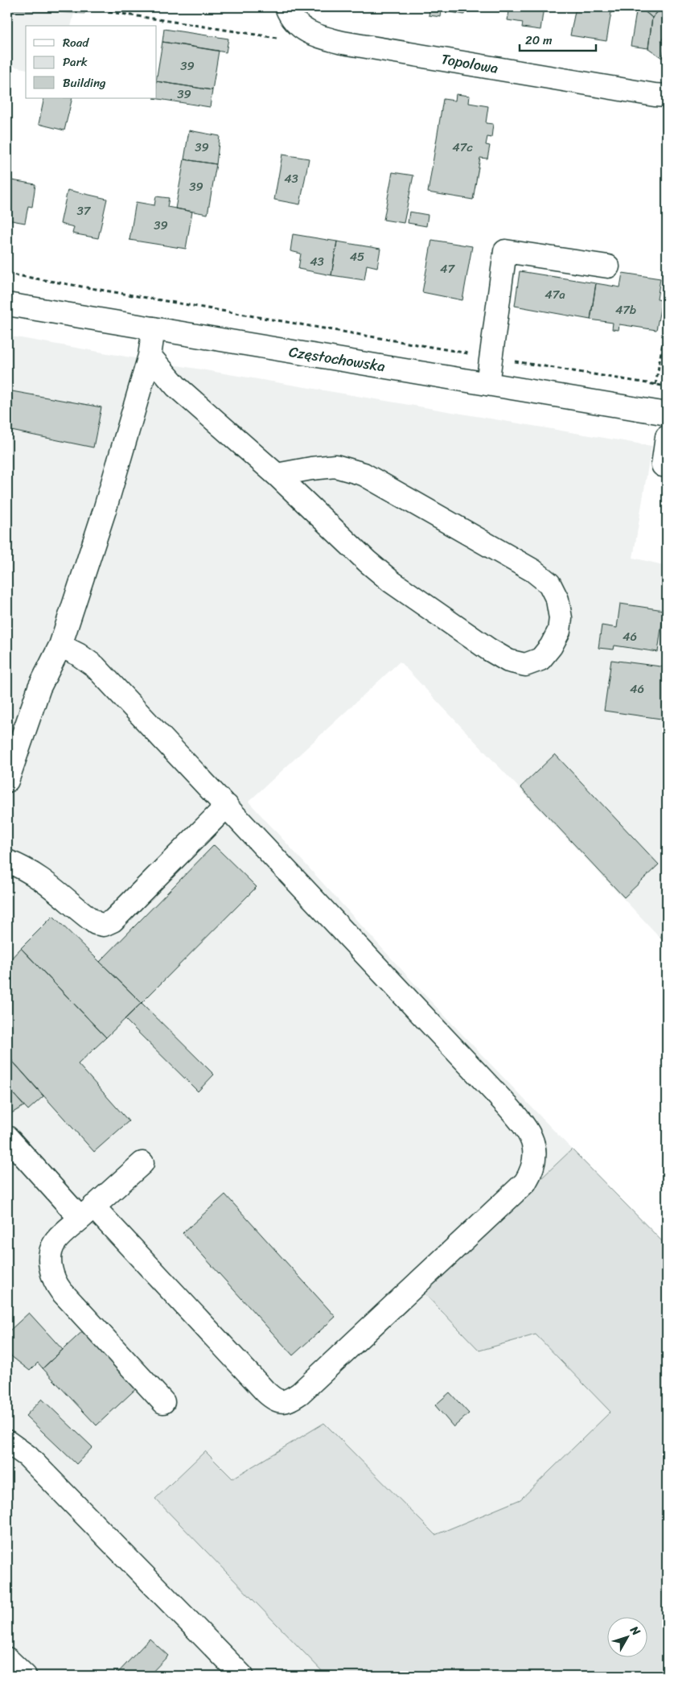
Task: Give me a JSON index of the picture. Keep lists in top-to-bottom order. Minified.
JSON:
{"streets":{"main road":["Topolowa","Częstochowska"]},"house_numbers":["39","39","39","47c","43","39","37","39","45","43","47","47a","47b","46","46"],"legend":["Road","Park","Building"],"scale_bar":"20 m","north":"top right"}
